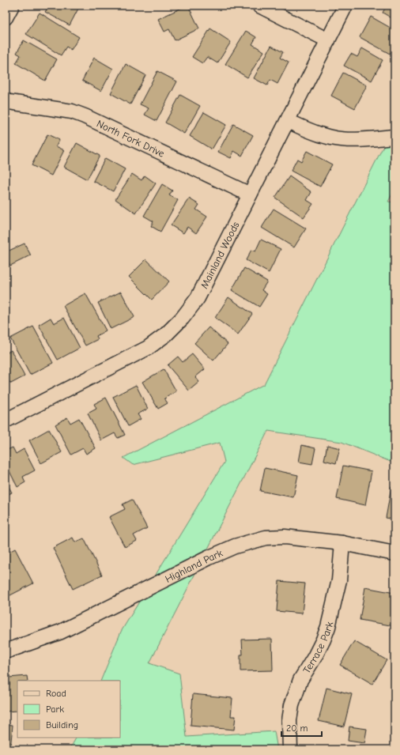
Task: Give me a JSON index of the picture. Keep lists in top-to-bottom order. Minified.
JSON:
{"streets":{"street":["North Fork Drive","Mainland Woods","Highland Park","Terrace Park"]},"crossings":[["North Fork Drive","Mainland Woods"],["Highland Park","Terrace Park"]],"legend":["Road","Park","Building"],"scale_bar":"20 m"}
